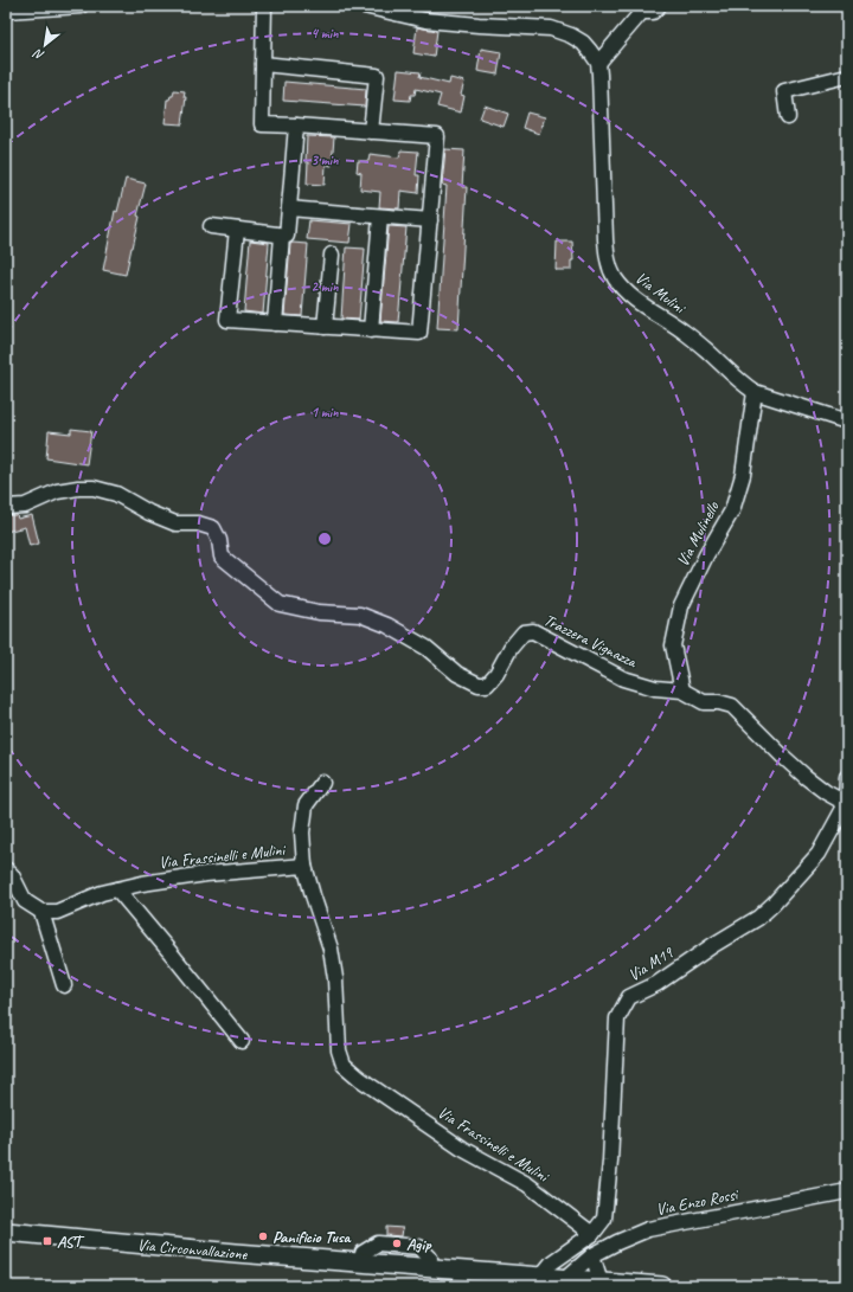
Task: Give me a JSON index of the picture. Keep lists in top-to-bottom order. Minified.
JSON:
{"streets":{"main road":["Via Circonvallazione"],"street":["Via Mulini","Via Mulinello","Trazzera Vignazza","Via Frassinelli e Mulini","Via M19","Via Enzo Rossi"]},"crossings":[["Via Mulini","Via Mulinello"],["Via Mulinello","Trazzera Vignazza"],["Via Frassinelli e Mulini","Via M19"],["Via M19","Via Circonvallazione"],["Via Enzo Rossi","Via Circonvallazione"]],"places":{"other":["Panificio Tusa","Agip"],"transit":["AST"]},"north":"bottom left","rings":["4 min","3 min","2 min","1 min"]}
